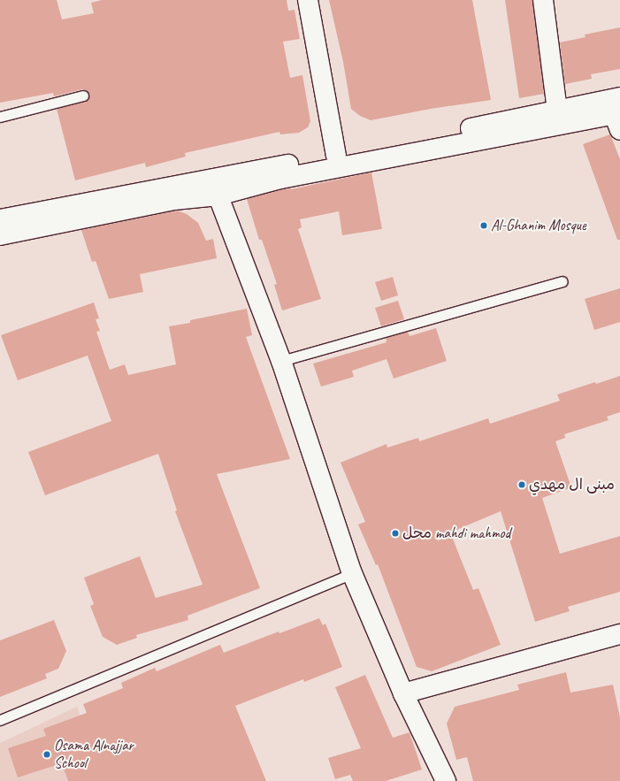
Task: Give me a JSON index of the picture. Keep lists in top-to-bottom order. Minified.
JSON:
{"places":["Al-Ghanim Mosque","مبنى ال مهدي","محل mahdi mahmod","Osama Alnajjar School"]}
